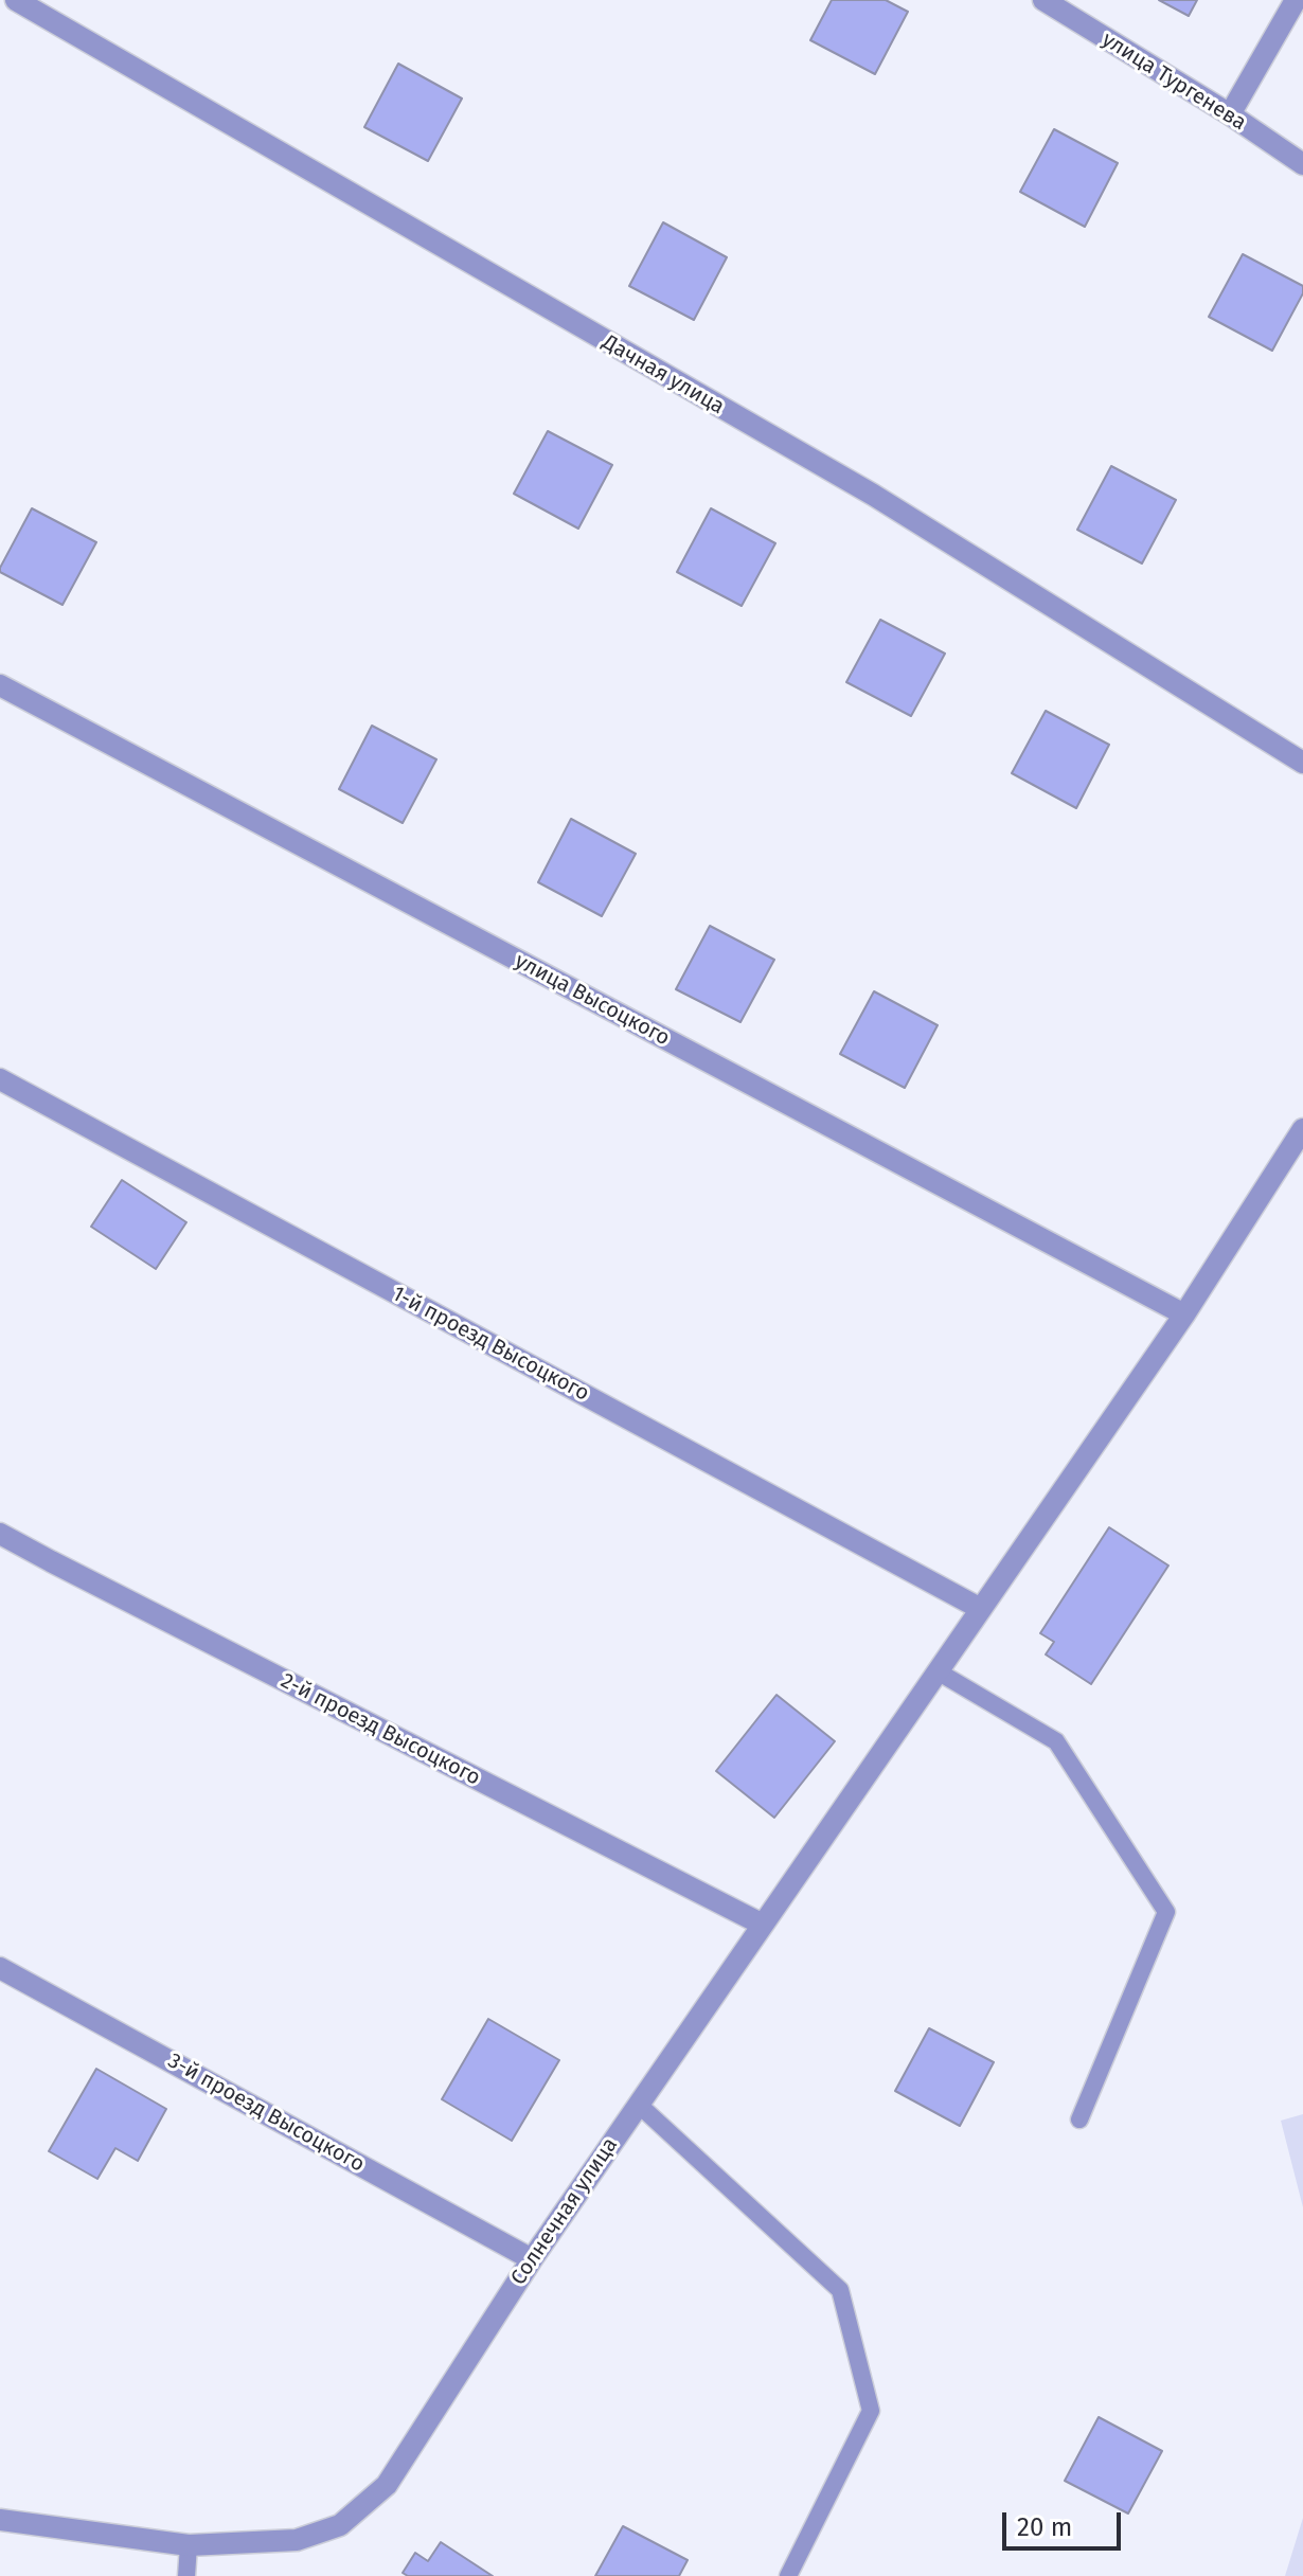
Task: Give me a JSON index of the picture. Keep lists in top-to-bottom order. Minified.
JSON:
{"streets":{"street":["улица Тургенева","Дачная улица","улица Высоцкого","1-й проезд Высоцкого","2-й проезд Высоцкого","3-й проезд Высоцкого","Солнечная улица"]},"crossings":[["улица Высоцкого","Солнечная улица"],["1-й проезд Высоцкого","Солнечная улица"],["2-й проезд Высоцкого","Солнечная улица"],["3-й проезд Высоцкого","Солнечная улица"]],"scale_bar":"20 m"}
